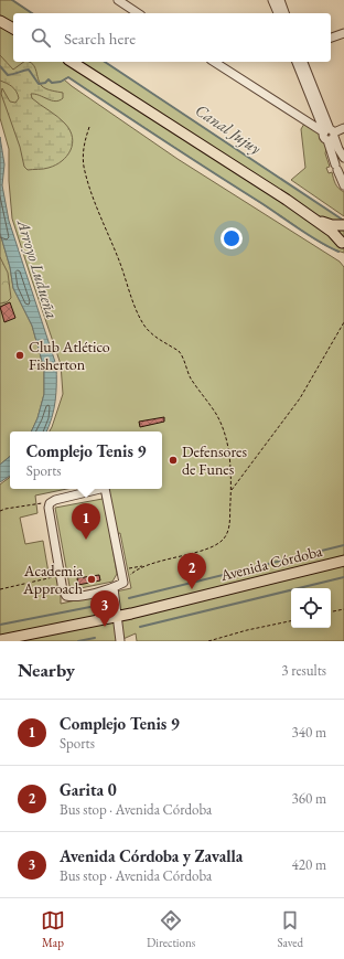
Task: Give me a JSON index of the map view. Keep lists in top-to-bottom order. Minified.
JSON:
{"streets":{"main road":["Avenida Córdoba"]},"water":["Canal Jujuy","Arroyo Ludueña"],"places":["Club Atlético Fisherton","Defensores de Funes","Academia Approach"],"page":{"search":"Search here","popup":["Complejo Tenis 9","Sports"],"pins":["1","2","3"],"heading":["Nearby","3 results"],"list":[{"mark":"1","name":"Complejo Tenis 9","note":"Sports","value":"340 m"},{"mark":"2","name":"Garita 0","note":"Bus stop · Avenida Córdoba","value":"360 m"},{"mark":"3","name":"Avenida Córdoba y Zavalla","note":"Bus stop · Avenida Córdoba","value":"420 m"}],"nav":["Map","Directions","Saved"]}}
